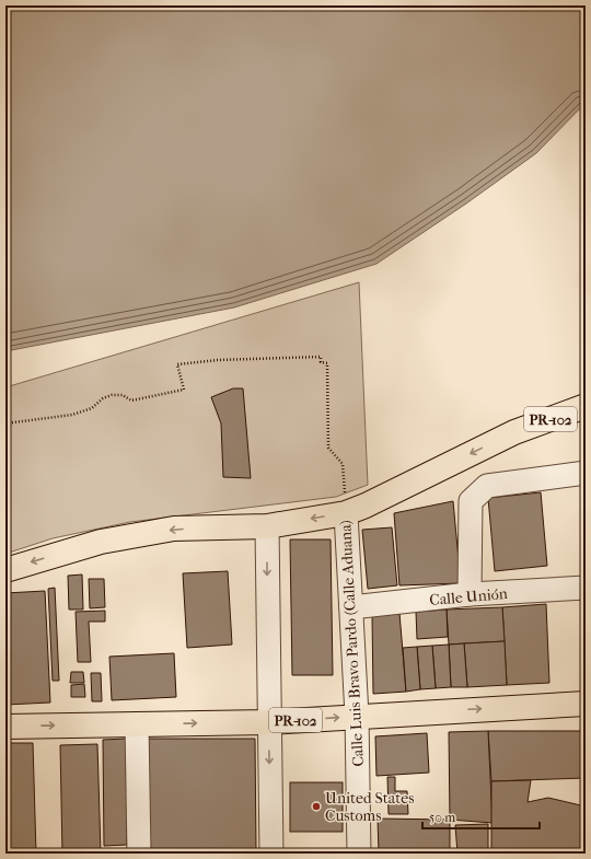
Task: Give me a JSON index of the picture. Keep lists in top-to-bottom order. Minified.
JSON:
{"streets":{"main road":["PR-102"],"street":["Calle Unión","Calle Luis Bravo Pardo (Calle Aduana)"]},"crossings":[["PR-102","Calle Luis Bravo Pardo (Calle Aduana)"],["Calle Unión","Calle Luis Bravo Pardo (Calle Aduana)"]],"places":["United States Customs"],"scale_bar":"50 m"}
